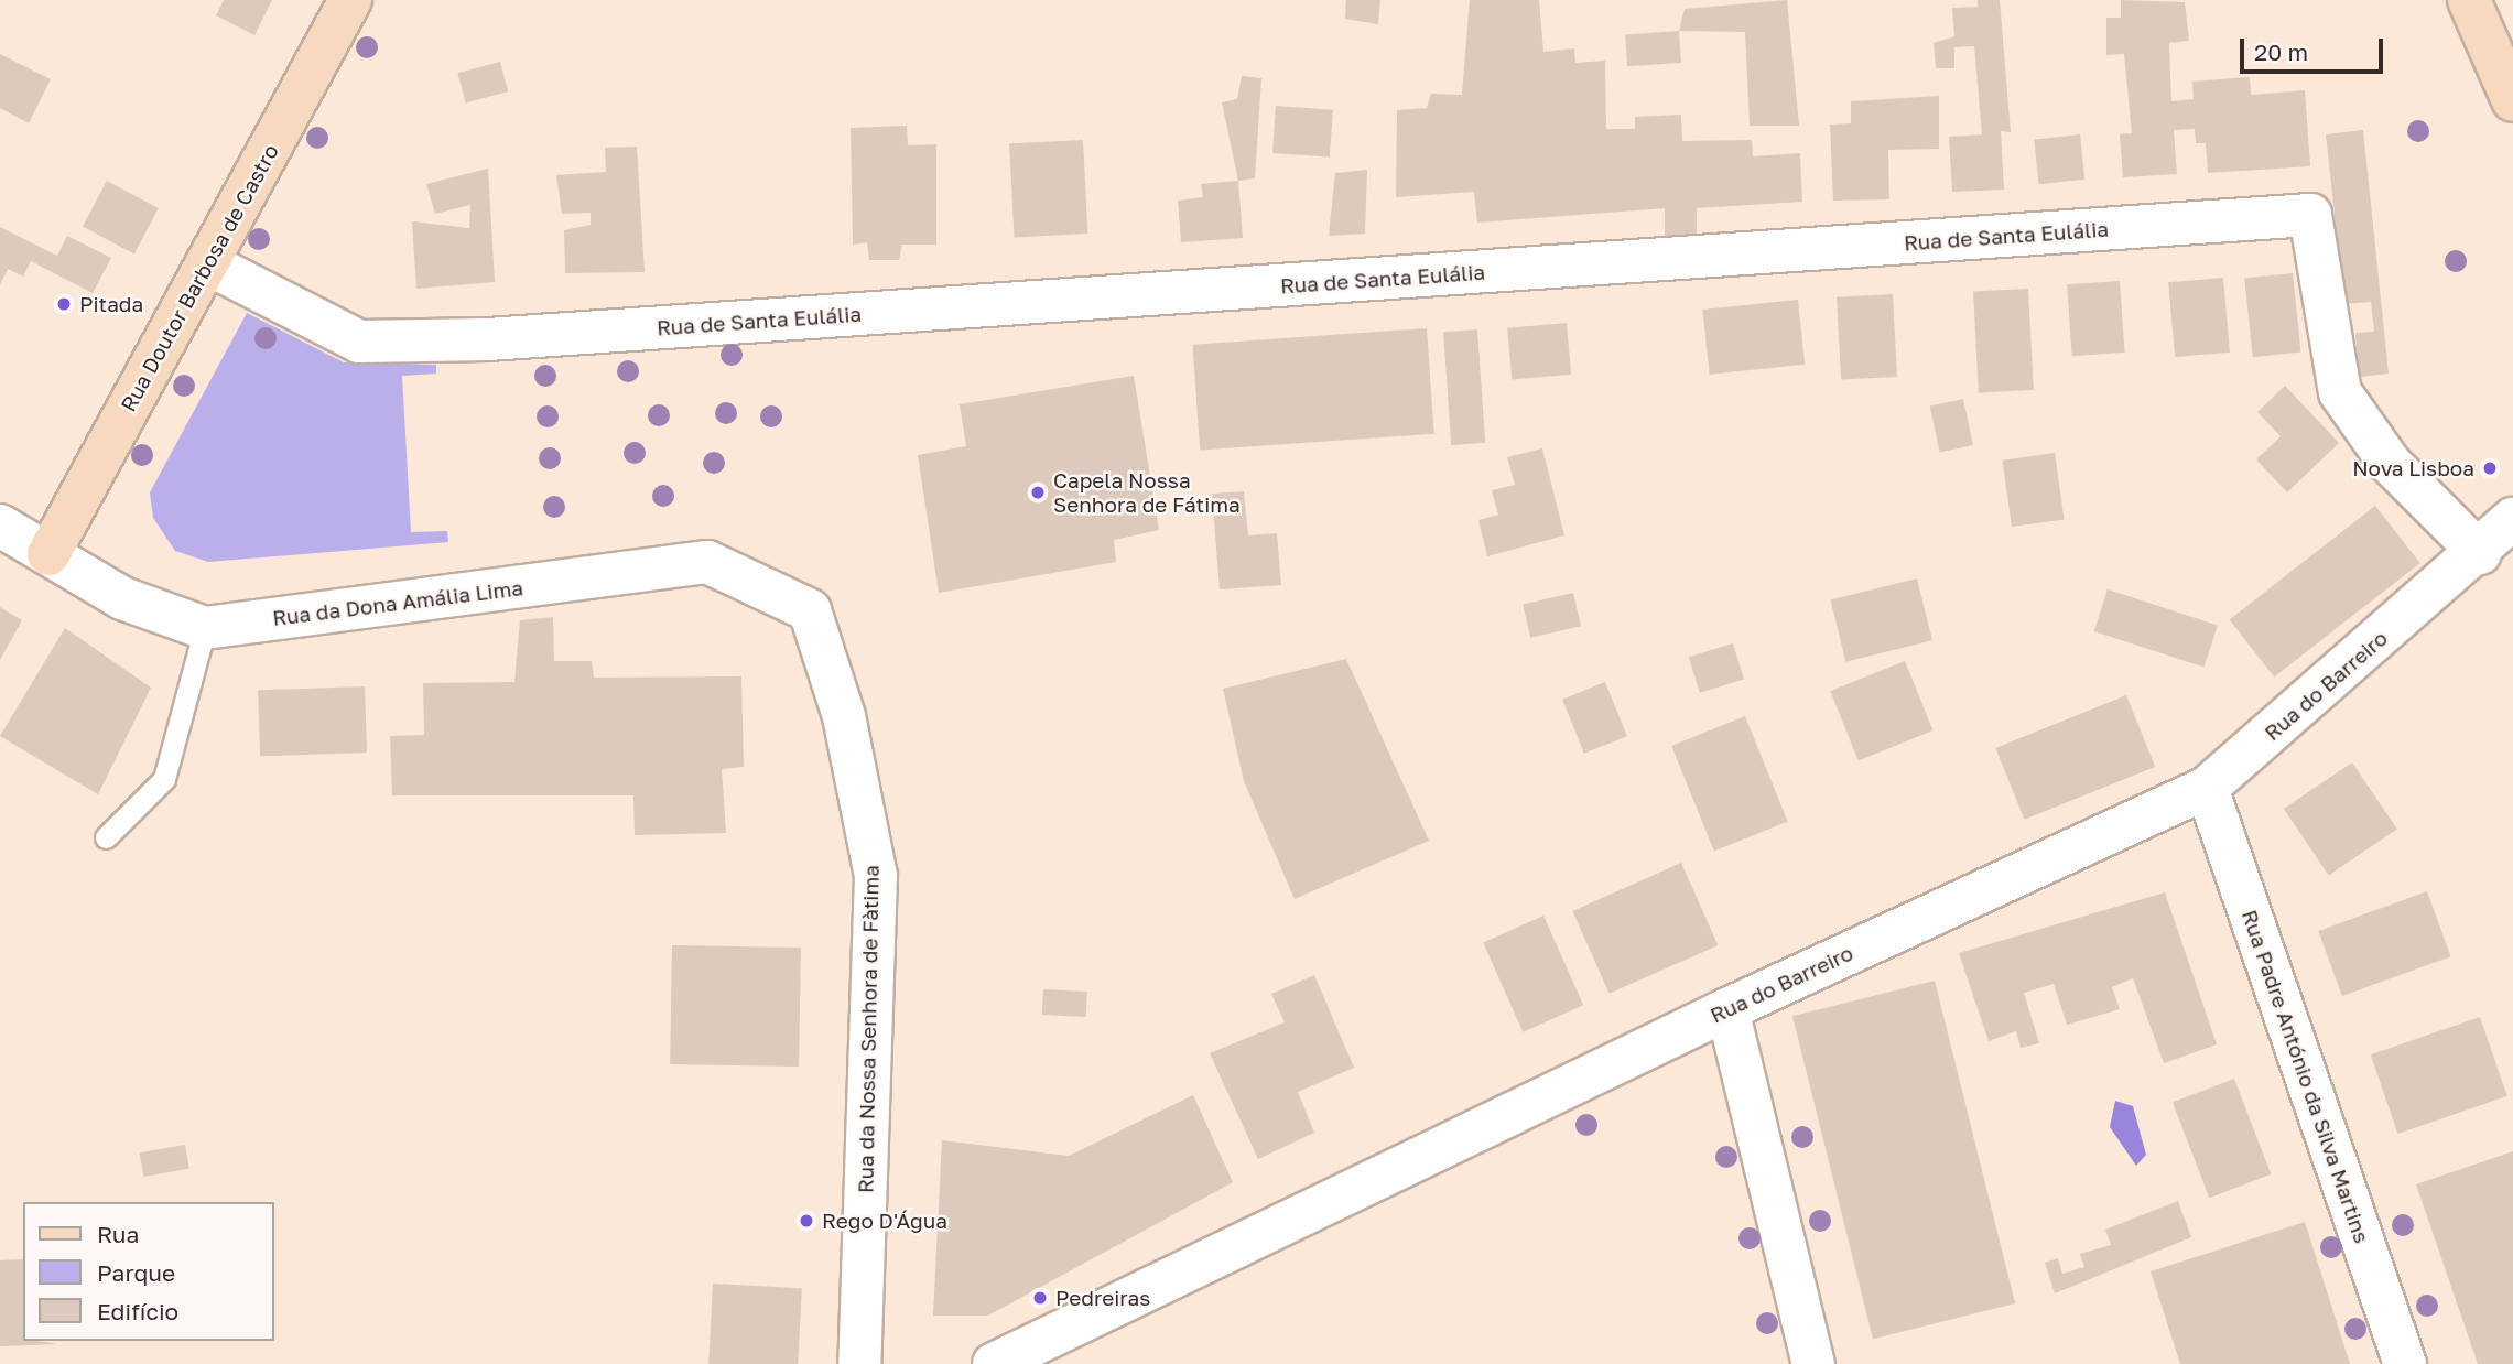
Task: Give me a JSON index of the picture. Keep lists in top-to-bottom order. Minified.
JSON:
{"streets":{"street":["Rua de Santa Eulália","Rua Doutor Barbosa de Castro","Rua da Dona Amália Lima","Rua do Barreiro","Rua da Nossa Senhora de Fàtima","Rua Padre António da Silva Martins"]},"crossings":[["Rua de Santa Eulália","Rua Doutor Barbosa de Castro"],["Rua de Santa Eulália","Rua do Barreiro"],["Rua Doutor Barbosa de Castro","Rua da Dona Amália Lima"],["Rua da Dona Amália Lima","Rua da Nossa Senhora de Fàtima"],["Rua do Barreiro","Rua Padre António da Silva Martins"]],"places":["Pitada","Nova Lisboa","Capela Nossa Senhora de Fátima","Rego D'Água","Pedreiras"],"legend":["Rua","Parque","Edifício"],"scale_bar":"20 m"}
